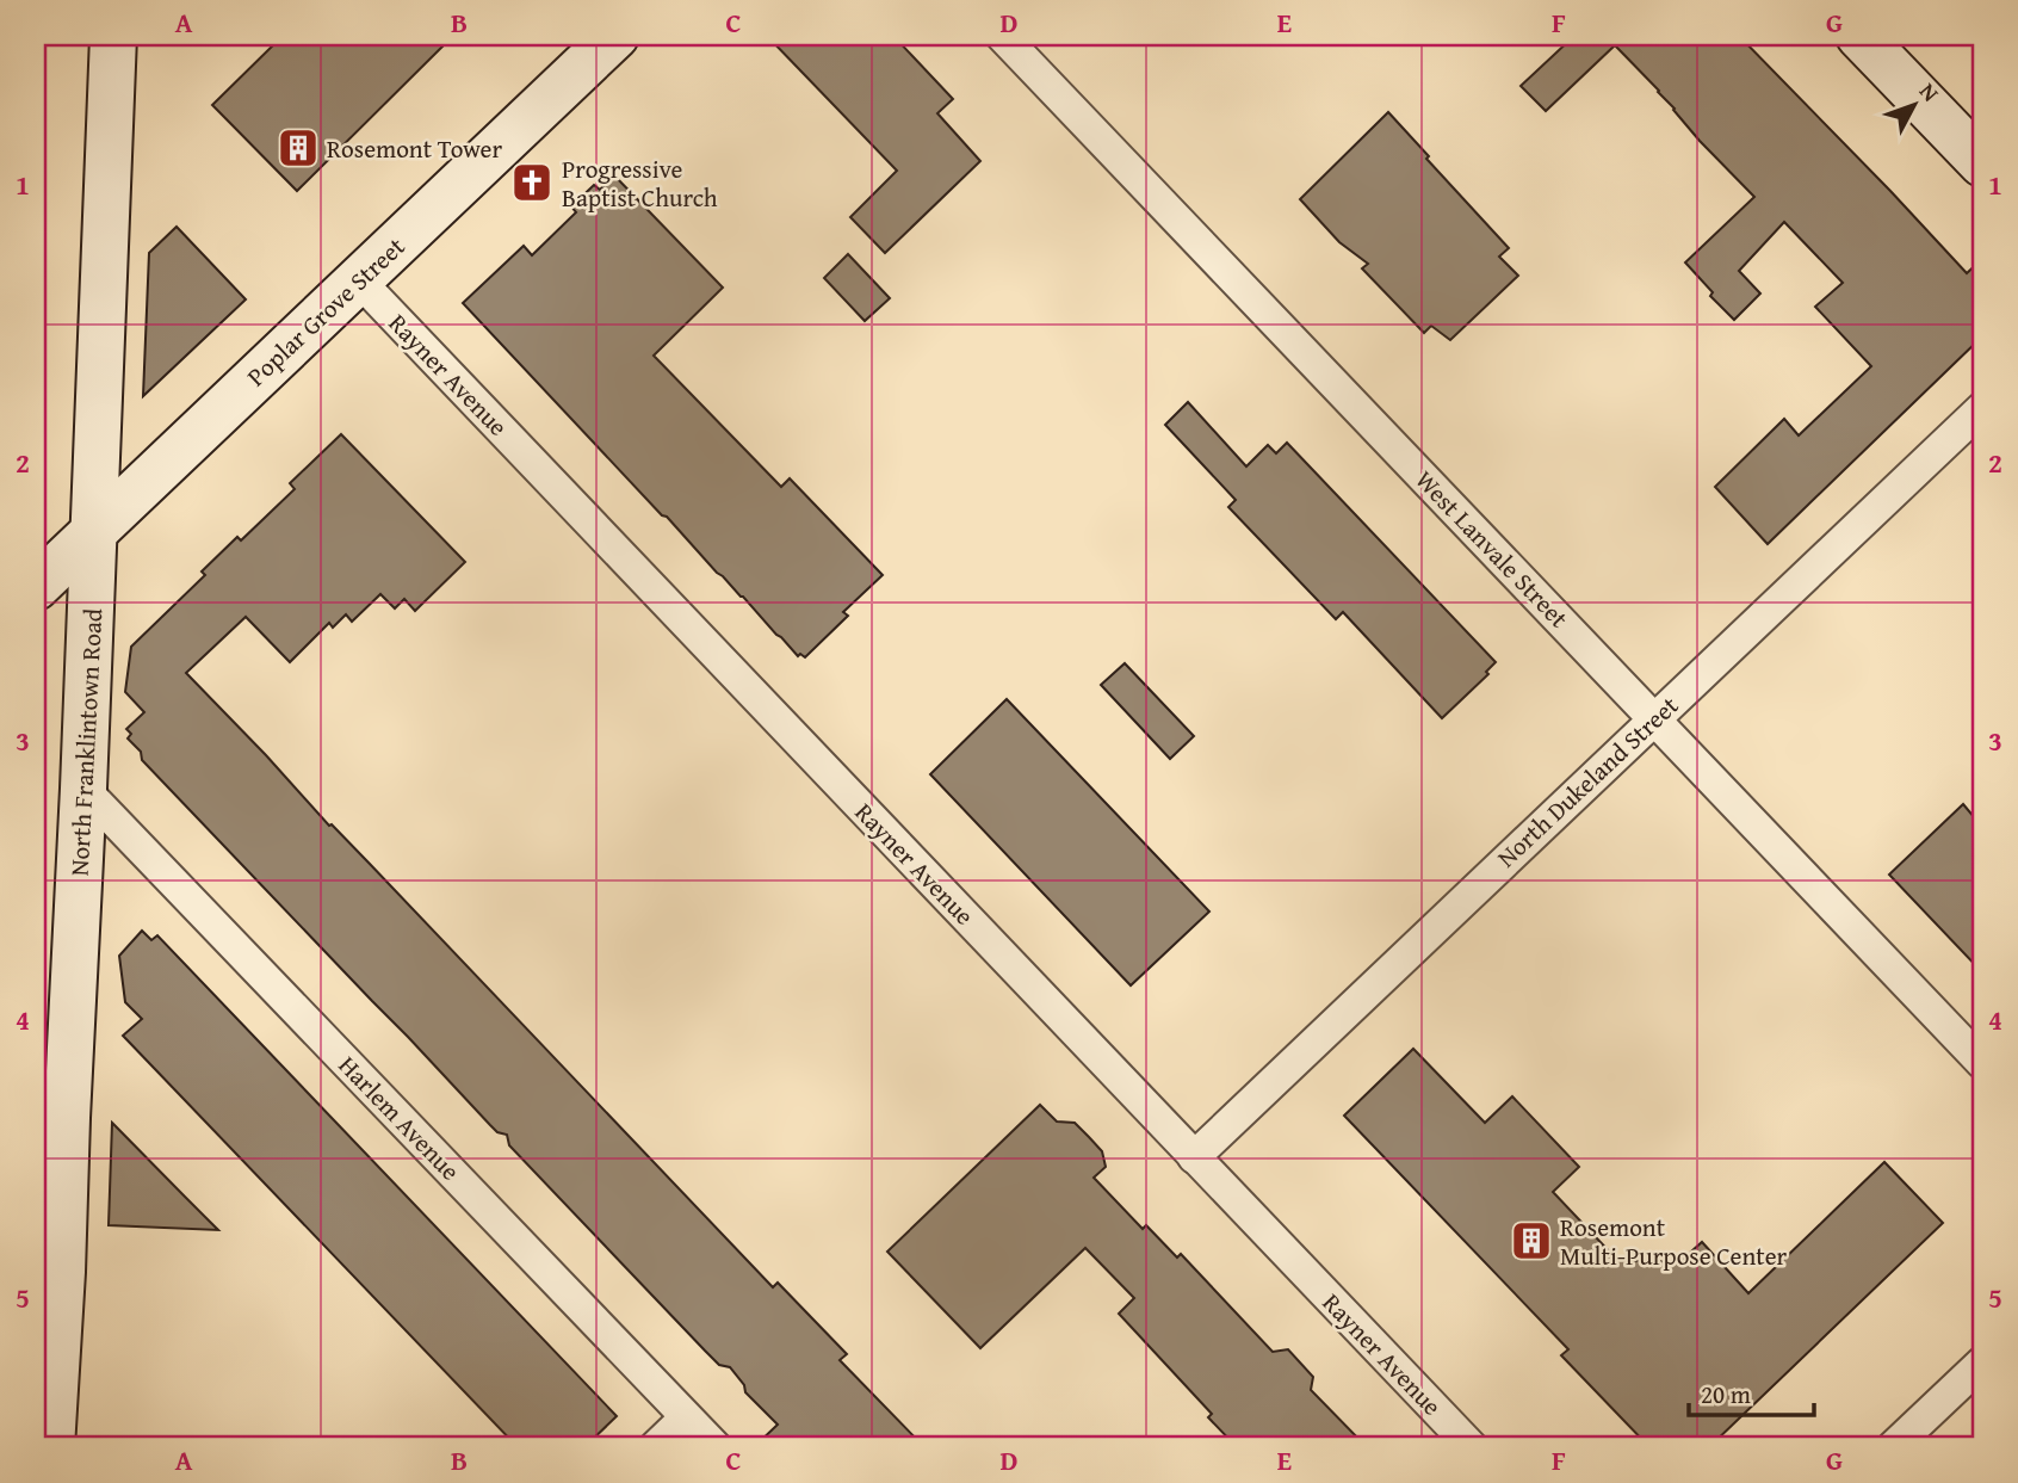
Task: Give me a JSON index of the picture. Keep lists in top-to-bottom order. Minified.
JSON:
{"streets":{"main road":["Poplar Grove Street","North Franklintown Road"],"street":["Rayner Avenue","West Lanvale Street","North Dukeland Street","Harlem Avenue"]},"crossings":[["Poplar Grove Street","Rayner Avenue"],["Poplar Grove Street","North Franklintown Road"],["Rayner Avenue","North Dukeland Street"],["West Lanvale Street","North Dukeland Street"],["North Franklintown Road","Harlem Avenue"]],"places":{"building":["Rosemont Tower","Rosemont Multi-Purpose Center"],"church":["Progressive Baptist Church"]},"scale_bar":"20 m","north":"top right","grid":{"columns":["A","B","C","D","E","F","G"],"rows":["1","2","3","4","5"]}}
